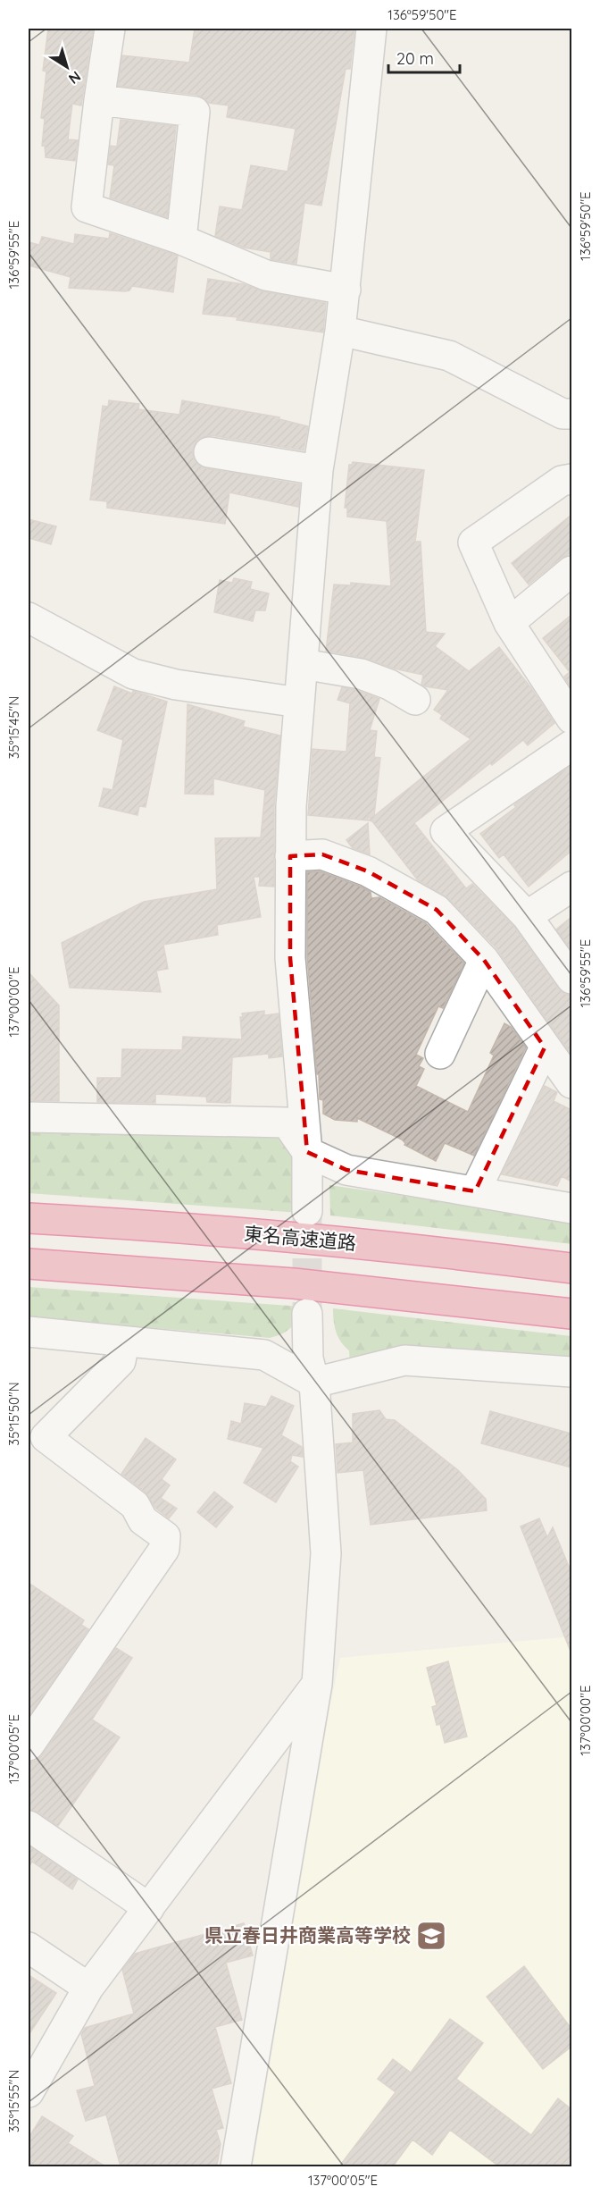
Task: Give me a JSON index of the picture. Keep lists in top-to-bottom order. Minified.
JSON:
{"streets":{"highway":["東名高速道路"]},"places":{"school or university":["県立春日井商業高等学校"]},"scale_bar":"20 m","north":"bottom right","coordinates":["136°59'50\"E","136°59'55\"E","35°15'45\"N","137°00'00\"E","35°15'50\"N","137°00'05\"E","35°15'55\"N"]}
